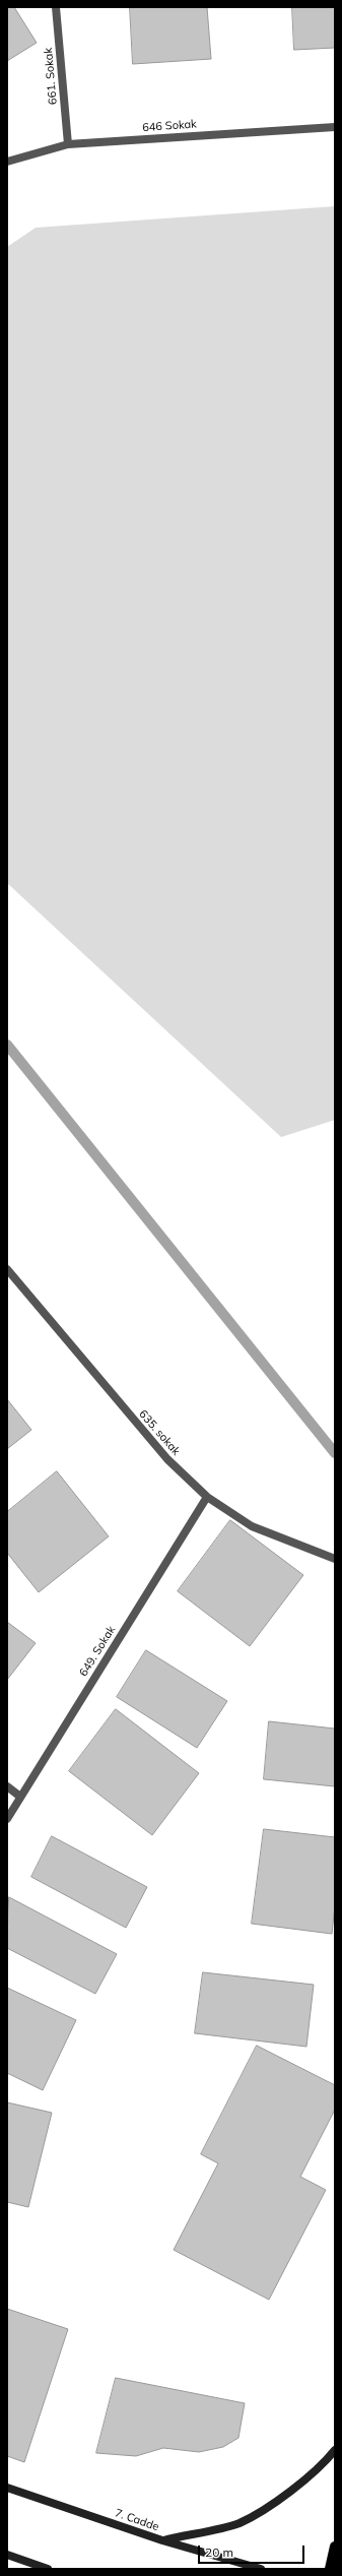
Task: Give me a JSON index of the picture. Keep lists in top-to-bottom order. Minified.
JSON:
{"streets":{"main road":["7. Cadde"],"street":["661. Sokak","646 Sokak","635. sokak","649. Sokak"]},"crossings":[["661. Sokak","646 Sokak"],["635. sokak","649. Sokak"]],"scale_bar":"20 m"}
